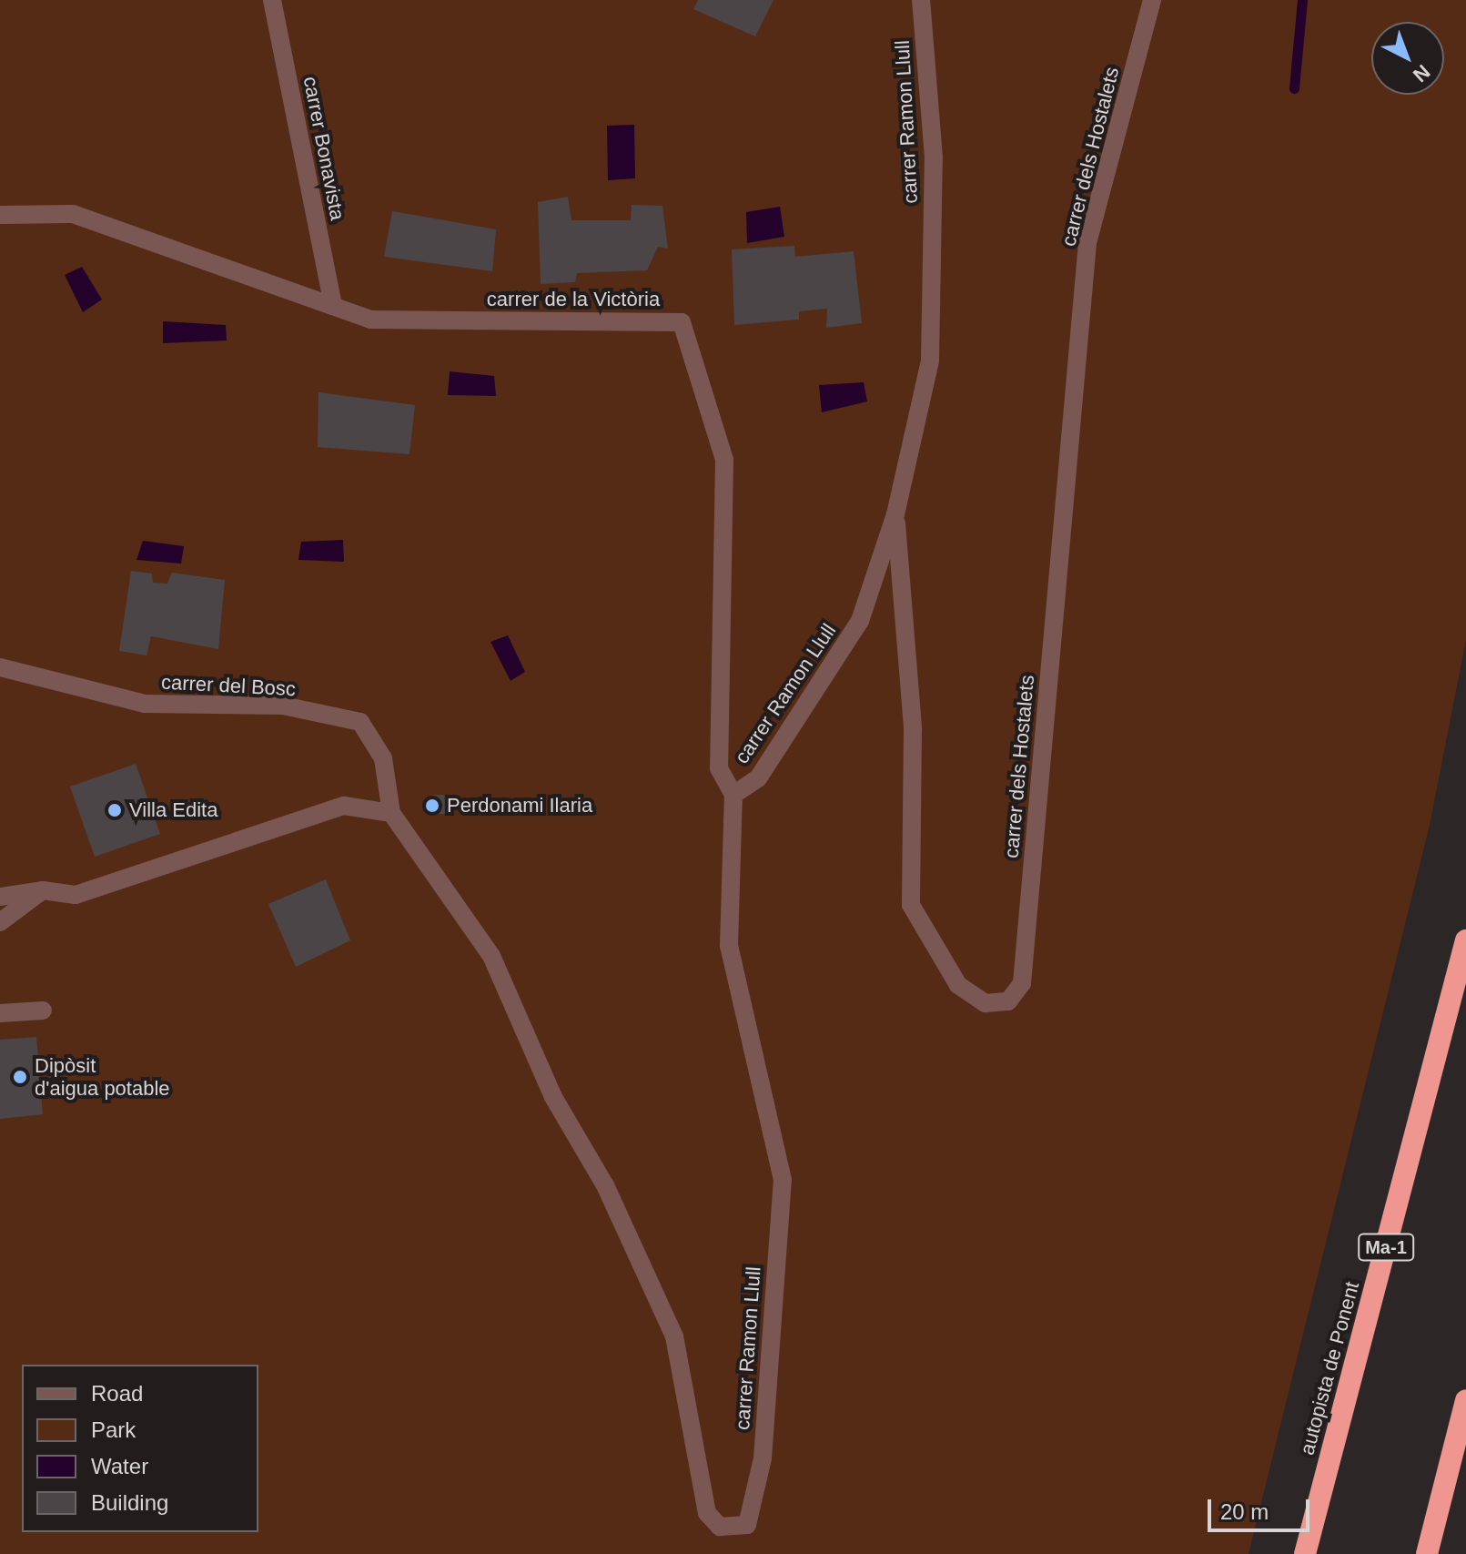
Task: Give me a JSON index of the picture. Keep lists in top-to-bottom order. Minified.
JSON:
{"streets":{"highway":["Ma-1","autopista de Ponent"],"street":["carrer Ramon Llull","carrer Bonavista","carrer dels Hostalets","carrer de la Victòria","carrer del Bosc"]},"crossings":[["carrer Ramon Llull","carrer dels Hostalets"],["carrer Ramon Llull","carrer de la Victòria"],["carrer Ramon Llull","carrer del Bosc"],["carrer Bonavista","carrer de la Victòria"]],"places":["Perdonami Ilaria","Villa Edita","Dipòsit d'aigua potable"],"legend":["Road","Park","Water","Building"],"scale_bar":"20 m","north":"bottom right"}
